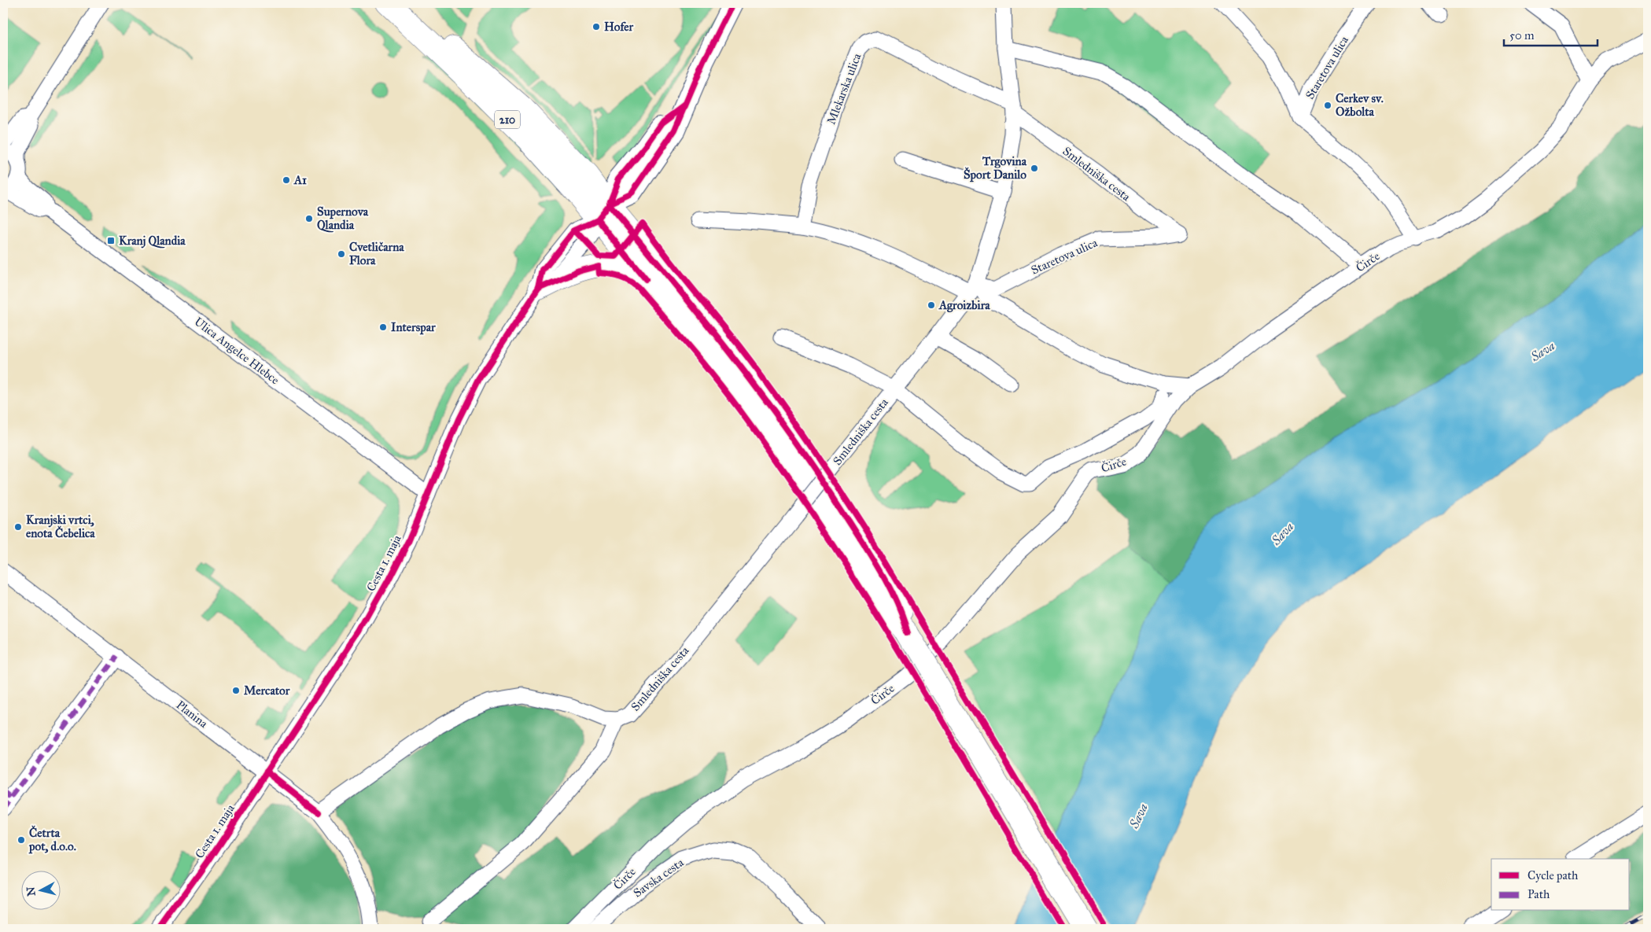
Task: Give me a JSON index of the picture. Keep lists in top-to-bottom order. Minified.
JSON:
{"streets":{"main road":["210"],"street":["Staretova ulica","Mlekarska ulica","Smledniška cesta","Čirče","Ulica Angelce Hlebce","Cesta 1. maja","Planina","Savska cesta"]},"crossings":[["Staretova ulica","Smledniška cesta"],["Mlekarska ulica","Smledniška cesta"],["210","Cesta 1. maja"],["Ulica Angelce Hlebce","Cesta 1. maja"],["Cesta 1. maja","Planina"]],"water":["Sava"],"places":{"other":["Hofer","Cerkev sv. Ožbolta","Trgovina Šport Danilo","A1","Supernova Qlandia","Cvetličarna Flora","Agroizbira","Interspar","Kranjski vrtci, enota Čebelica","Mercator","Četrta pot, d.o.o."],"transit":["Kranj Qlandia"]},"legend":["Cycle path","Path"],"scale_bar":"50 m","north":"left"}
